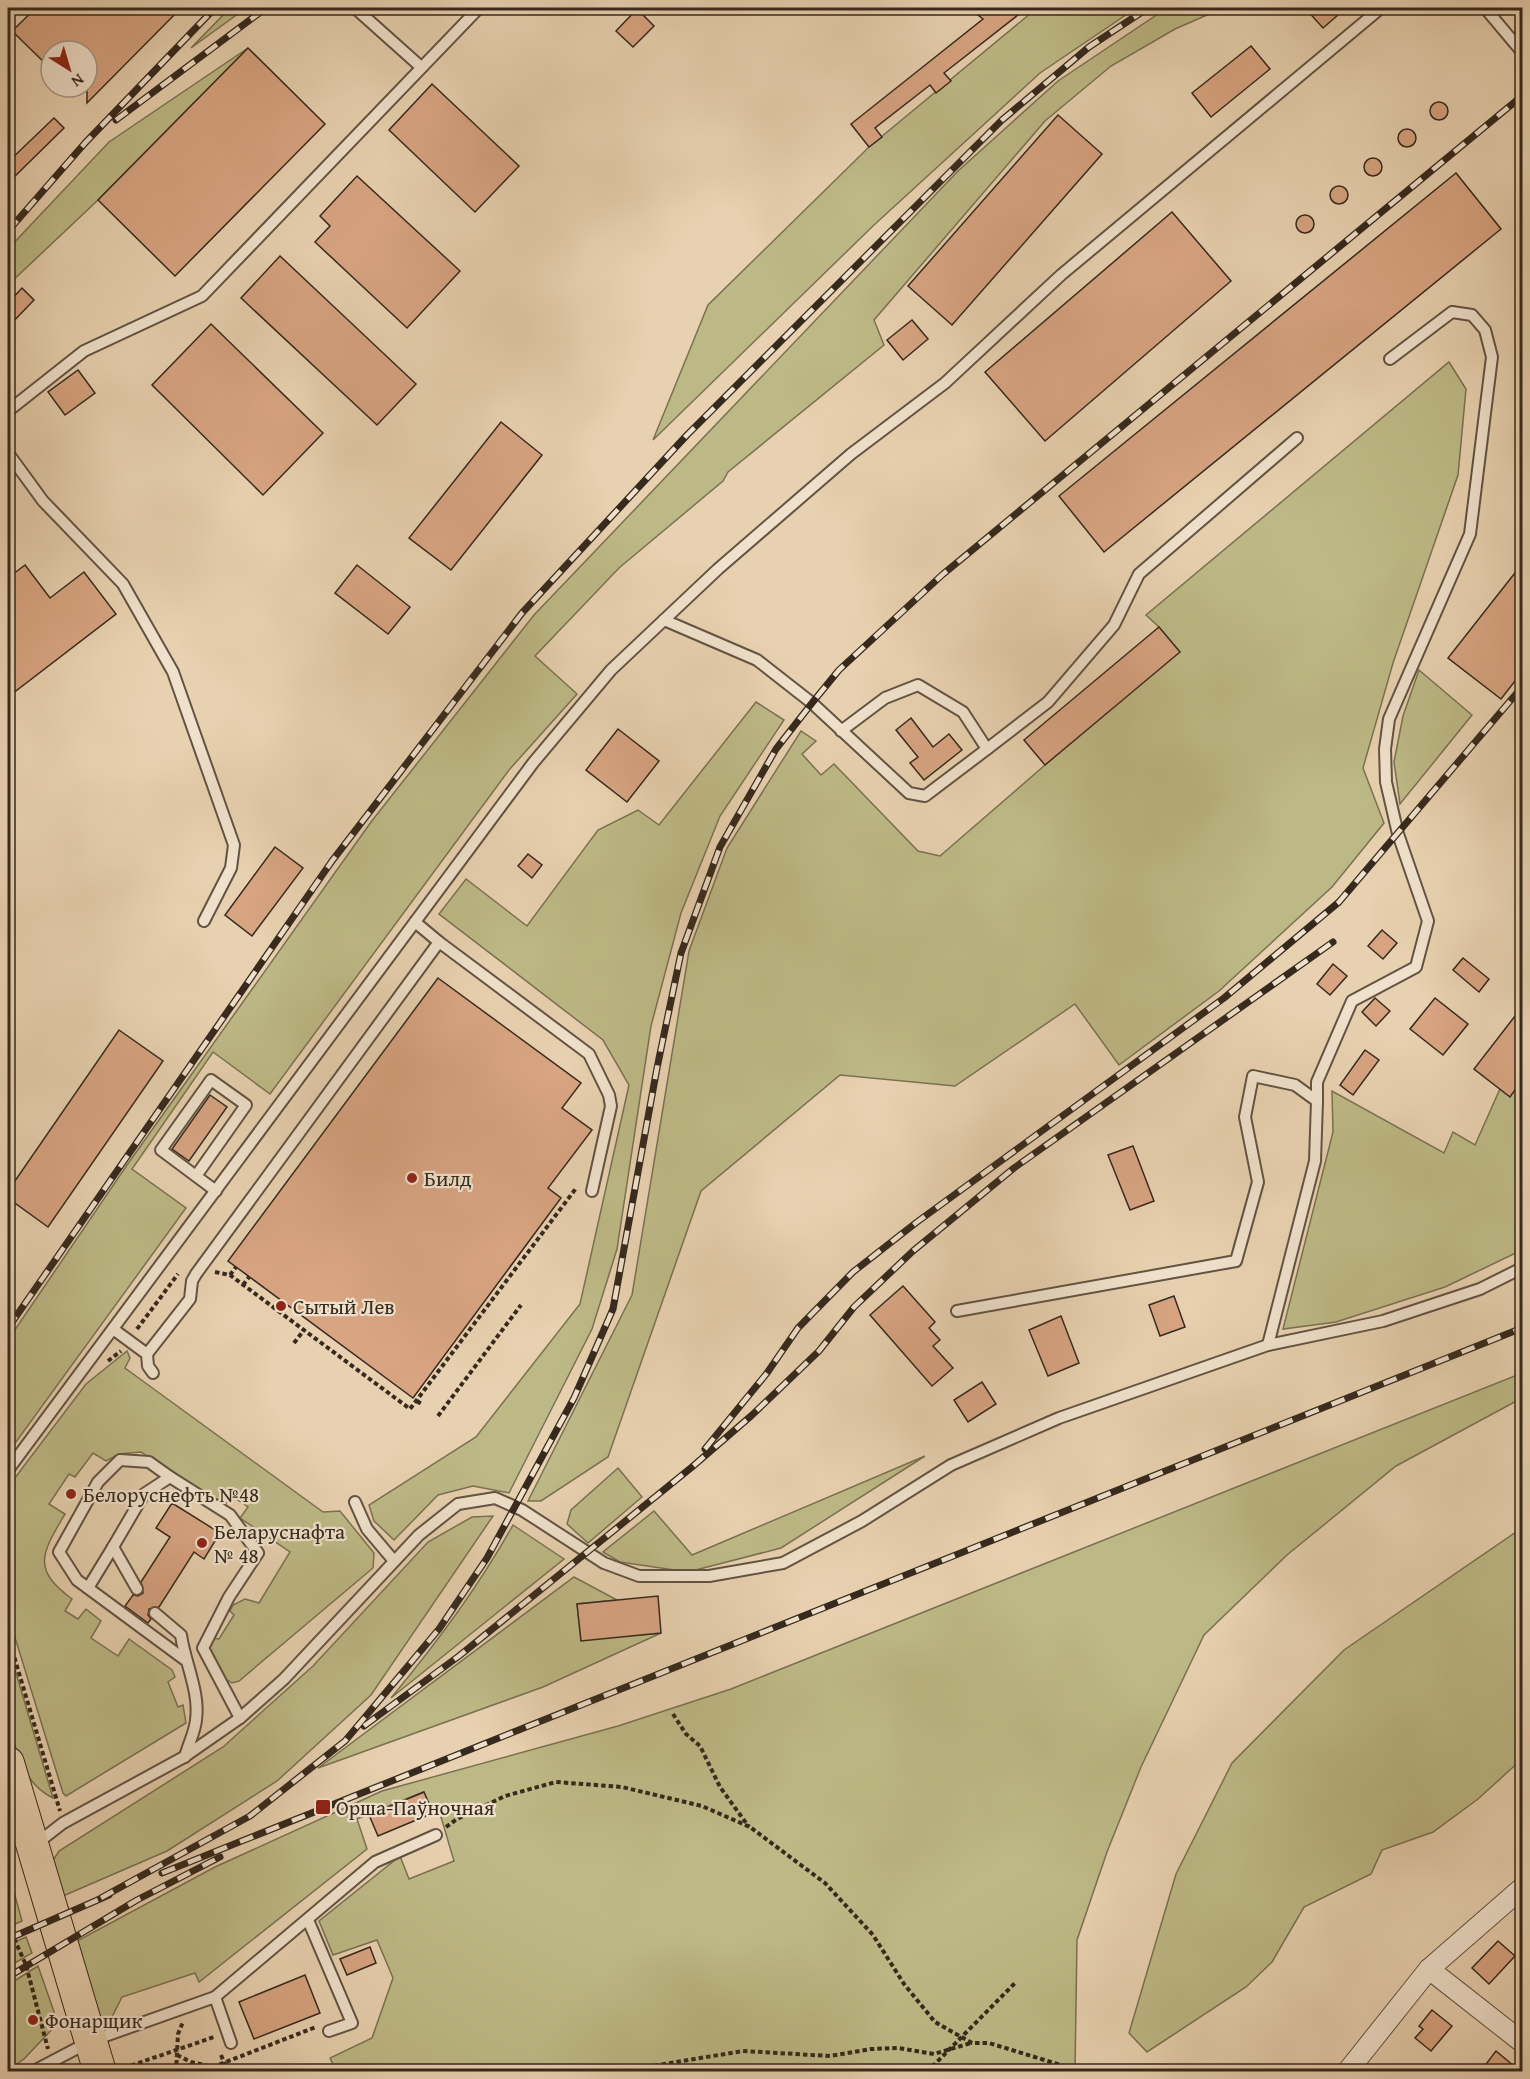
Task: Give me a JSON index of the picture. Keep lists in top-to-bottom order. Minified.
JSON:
{"places":{"other":["Билд","Сытый Лев","Белоруснефть №48","Беларуснафта № 48","Фонарщик"],"transit":["Орша-Паўночная"]},"north":"bottom right"}
